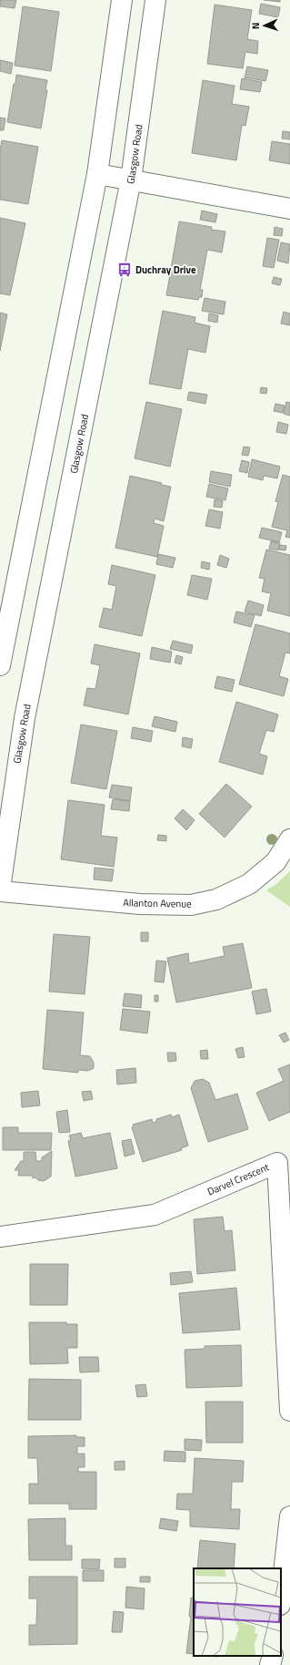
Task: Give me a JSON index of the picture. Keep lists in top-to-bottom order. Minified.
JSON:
{"streets":{"main road":["Glasgow Road","Allanton Avenue","Darvel Crescent"]},"places":{"bus stop":["Duchray Drive"]},"north":"left"}
